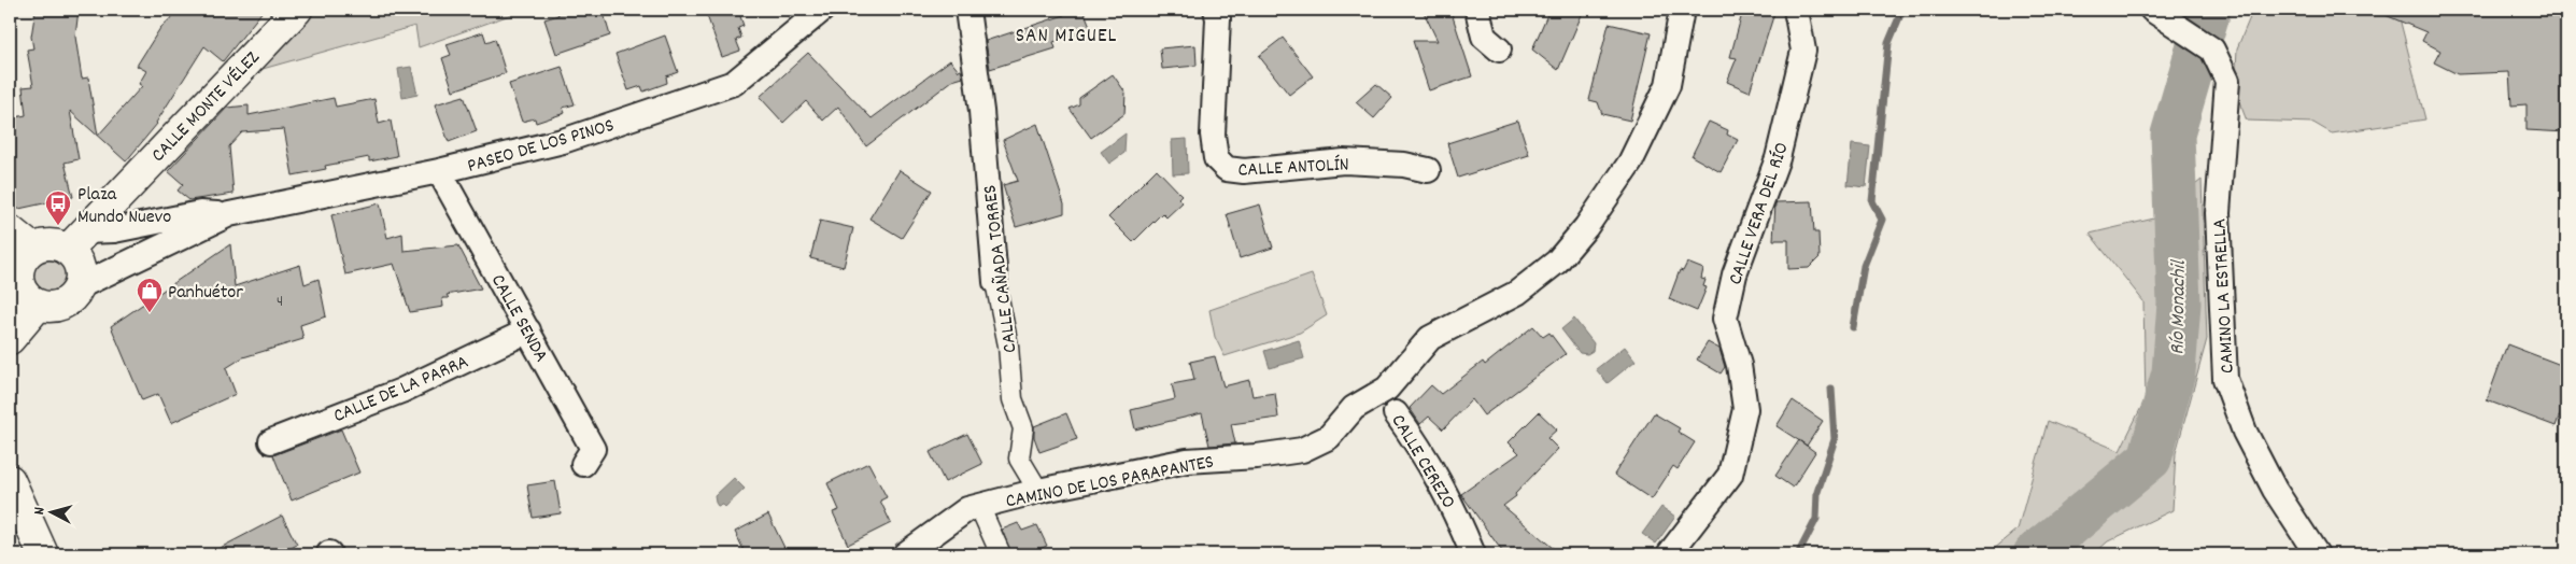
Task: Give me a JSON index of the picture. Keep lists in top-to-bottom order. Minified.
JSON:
{"streets":{"street":["CALLE MONTE VÉLEZ","PASEO DE LOS PINOS","CALLE ANTOLÍN","CALLE VERA DEL RÍO","CALLE CAÑADA TORRES","CAMINO LA ESTRELLA","CALLE SENDA","CALLE DE LA PARRA","CALLE CEREZO","CAMINO DE LOS PARAPANTES"]},"crossings":[["CALLE MONTE VÉLEZ","PASEO DE LOS PINOS"],["PASEO DE LOS PINOS","CALLE SENDA"],["CALLE CAÑADA TORRES","CAMINO DE LOS PARAPANTES"],["CALLE SENDA","CALLE DE LA PARRA"],["CALLE CEREZO","CAMINO DE LOS PARAPANTES"]],"districts":["SAN MIGUEL"],"water":["Río Monachil"],"places":{"bus stop":["Plaza Mundo Nuevo"],"shop":["Panhuétor"]},"house_numbers":["4"],"north":"left"}
